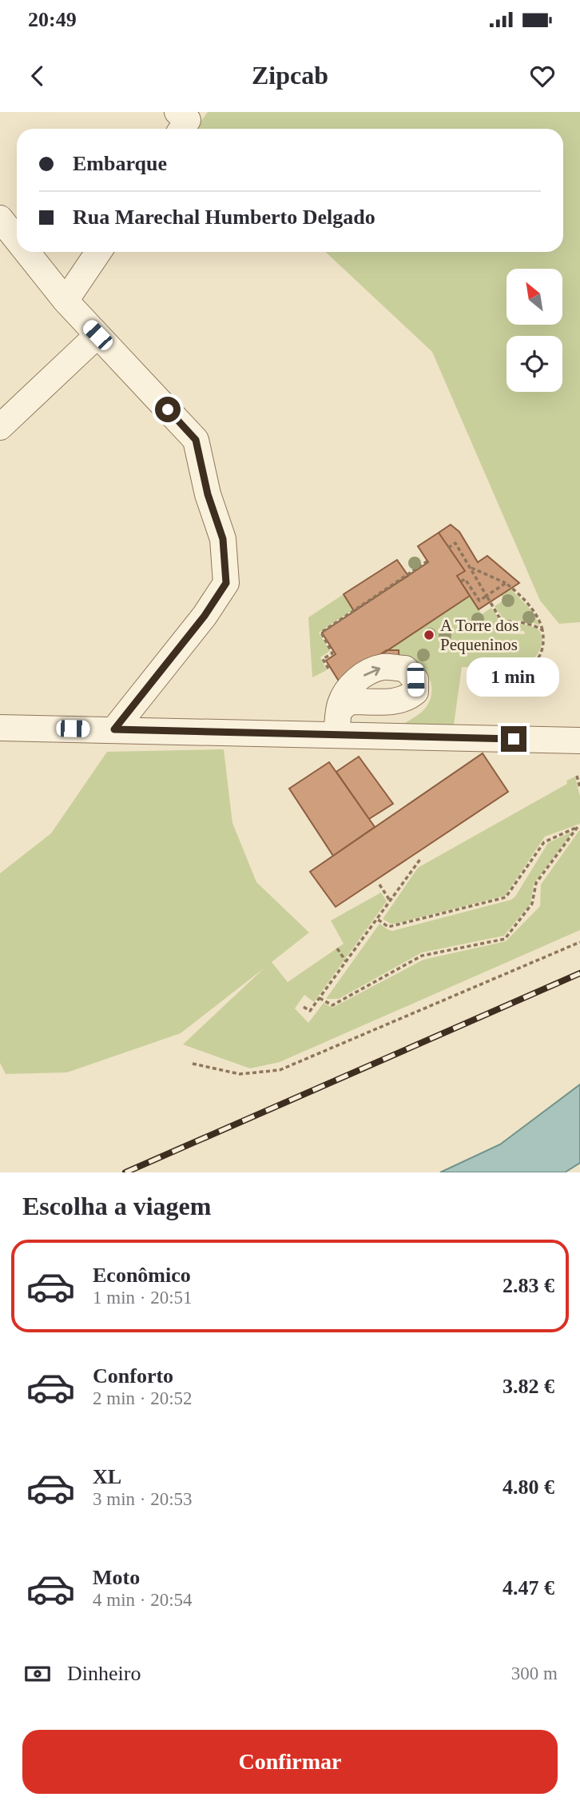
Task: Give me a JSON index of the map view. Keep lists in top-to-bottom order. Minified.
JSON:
{"places":["A Torre dos Pequeninos"],"north":"top left","page":{"status":"20:49","header":"Zipcab","banner":["Embarque","Rua Marechal Humberto Delgado"],"bubble":"1 min","heading":"Escolha a viagem","list":[{"name":"Econômico","note":"1 min · 20:51","value":"2.83 €"},{"name":"Conforto","note":"2 min · 20:52","value":"3.82 €"},{"name":"XL","note":"3 min · 20:53","value":"4.80 €"},{"name":"Moto","note":"4 min · 20:54","value":"4.47 €"}],"pay":["Dinheiro","300 m"],"buttons":"Confirmar"}}
